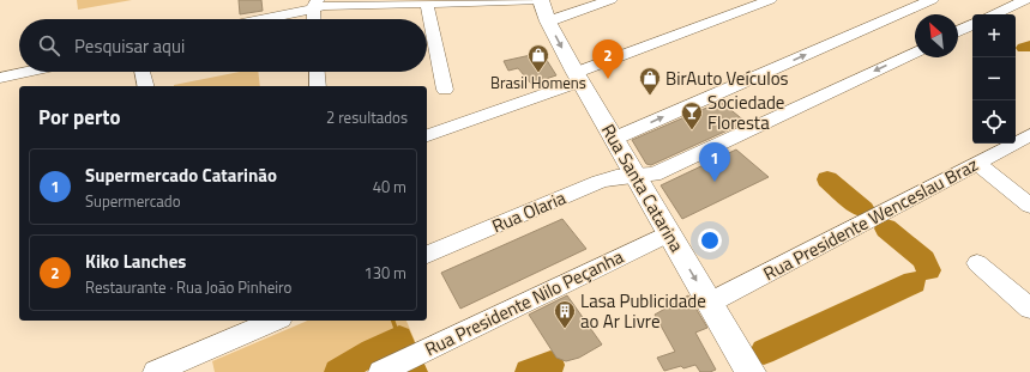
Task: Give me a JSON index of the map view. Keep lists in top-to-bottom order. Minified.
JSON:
{"streets":{"main road":["Rua Santa Catarina"],"street":["Rua Olaria","Rua Presidente Wenceslau Braz","Rua Presidente Nilo Peçanha"]},"crossings":[["Rua Santa Catarina","Rua Olaria"],["Rua Santa Catarina","Rua Presidente Wenceslau Braz"],["Rua Santa Catarina","Rua Presidente Nilo Peçanha"]],"places":{"shop":["Brasil Homens","BirAuto Veículos"],"bar":["Sociedade Floresta"],"building":["Lasa Publicidade ao Ar Livre"]},"north":"top left","page":{"map_buttons":["+","−"],"search":"Pesquisar aqui","pins":["2","1"],"heading":["Por perto","2 resultados"],"list":[{"mark":"1","name":"Supermercado Catarinão","note":"Supermercado","value":"40 m"},{"mark":"2","name":"Kiko Lanches","note":"Restaurante · Rua João Pinheiro","value":"130 m"}]}}
